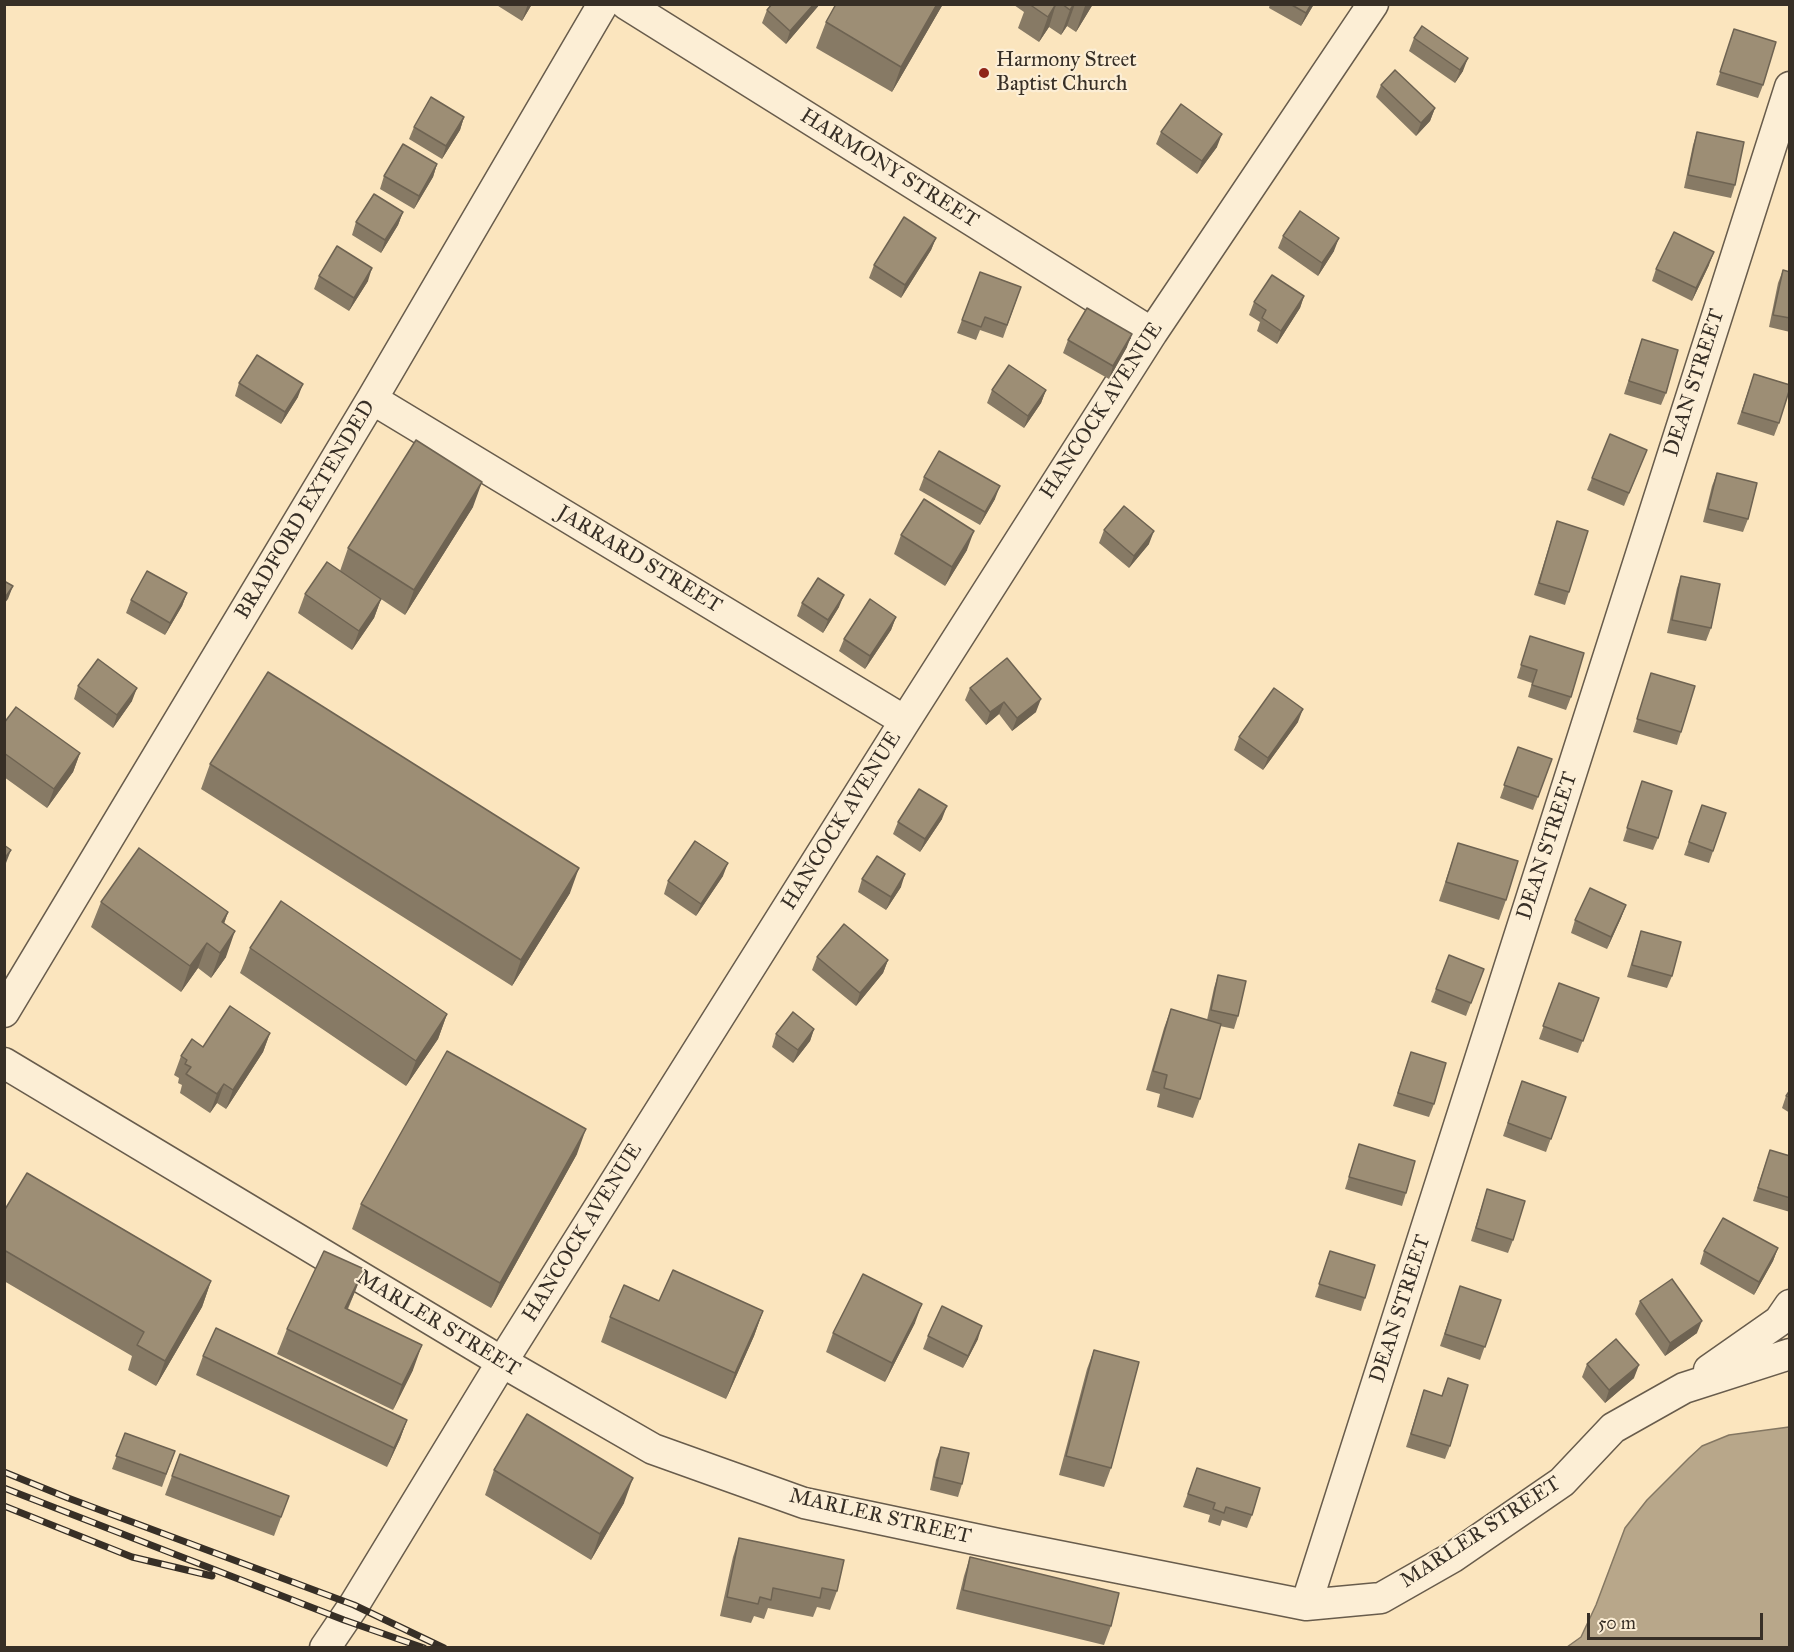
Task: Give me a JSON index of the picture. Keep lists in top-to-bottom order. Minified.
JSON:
{"streets":{"street":["HARMONY STREET","DEAN STREET","HANCOCK AVENUE","BRADFORD EXTENDED","JARRARD STREET","MARLER STREET"]},"crossings":[["HARMONY STREET","HANCOCK AVENUE"],["DEAN STREET","MARLER STREET"],["HANCOCK AVENUE","JARRARD STREET"],["HANCOCK AVENUE","MARLER STREET"],["BRADFORD EXTENDED","JARRARD STREET"]],"places":["Harmony Street Baptist Church"],"scale_bar":"50 m"}
